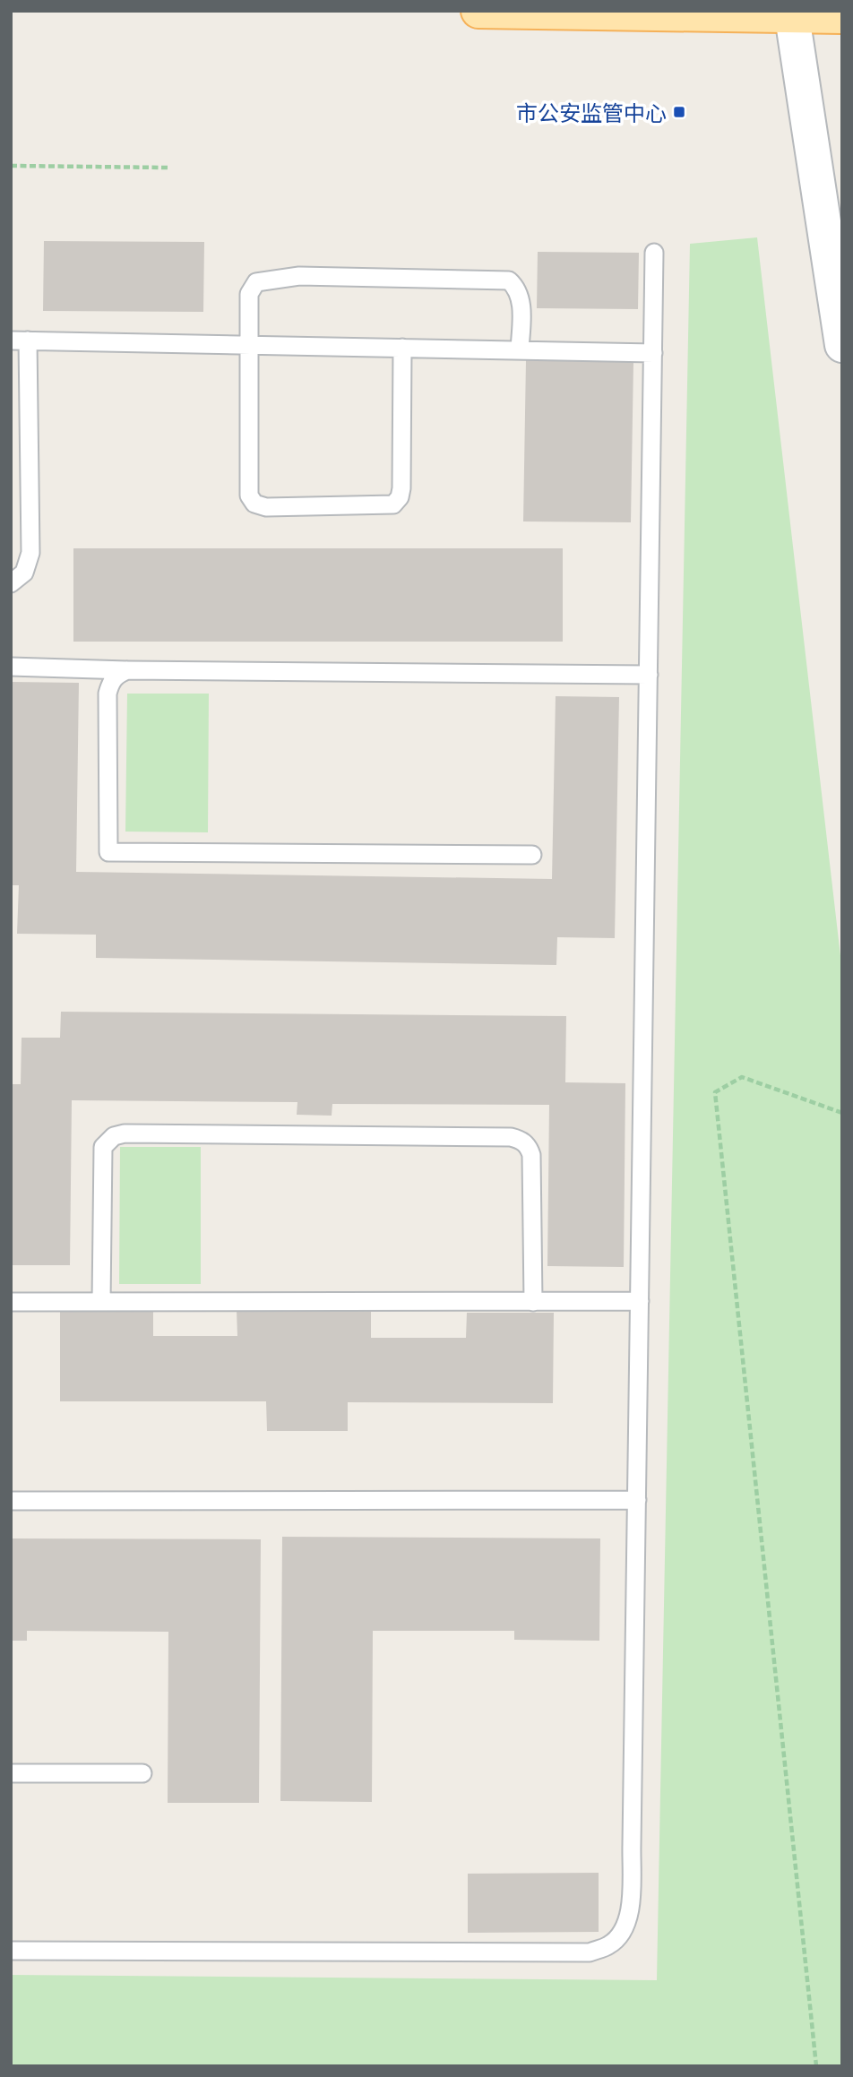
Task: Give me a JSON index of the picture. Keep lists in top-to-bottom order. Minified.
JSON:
{"places":{"transit":["市公安监管中心"]}}
